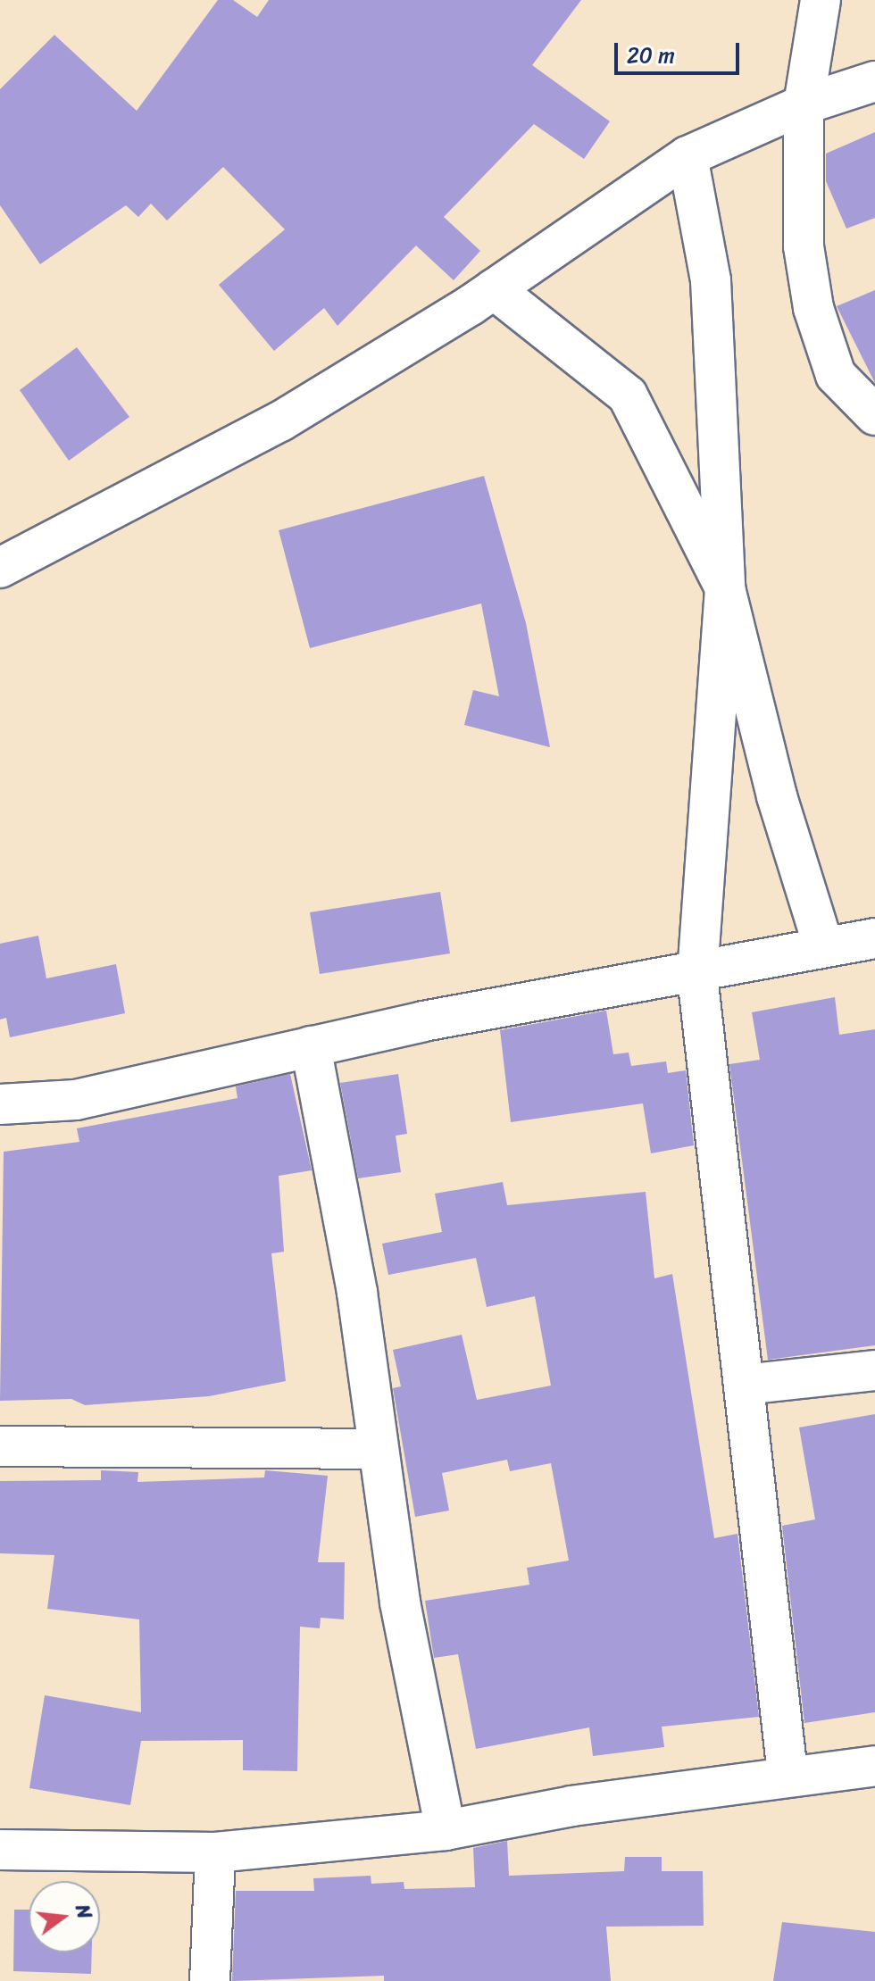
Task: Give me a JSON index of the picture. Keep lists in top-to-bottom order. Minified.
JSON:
{"scale_bar":"20 m","north":"right"}
